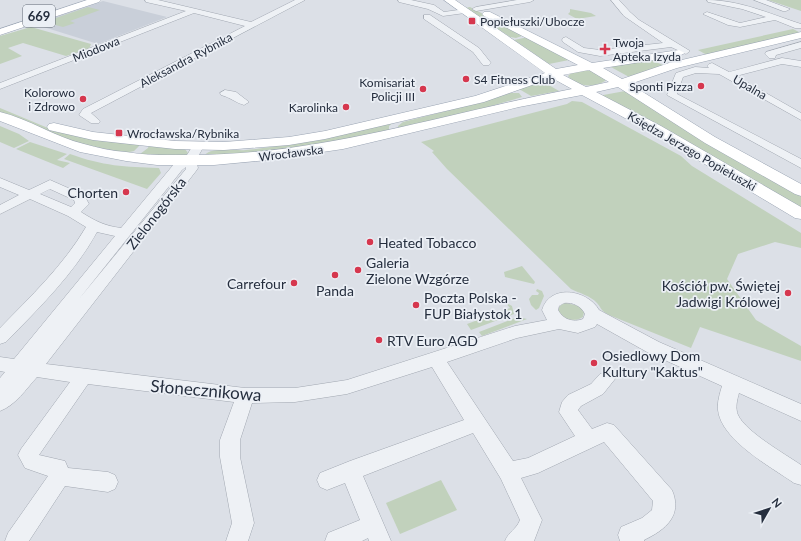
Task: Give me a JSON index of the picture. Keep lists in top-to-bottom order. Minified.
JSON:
{"streets":{"main road":["669","Księdza Jerzego Popiełuszki","Wrocławska"],"street":["Miodowa","Aleksandra Rybnika","Upalna","Zielonogórska","Słonecznikowa"]},"crossings":[["Aleksandra Rybnika","Wrocławska"],["Upalna","Wrocławska"],["Księdza Jerzego Popiełuszki","Wrocławska"],["Wrocławska","Zielonogórska"],["Zielonogórska","Słonecznikowa"]],"places":{"transit":["Popiełuszki/Ubocze","Wrocławska/Rybnika"],"health":["Twoja Apteka Izyda"],"other":["S4 Fitness Club","Sponti Pizza","Komisariat Policji III","Kolorowo i Zdrowo","Karolinka","Chorten","Heated Tobacco","Galeria Zielone Wzgórze","Panda","Carrefour","Kościół pw. Świętej Jadwigi Królowej","Poczta Polska - FUP Białystok 1","RTV Euro AGD","Osiedlowy Dom Kultury \"Kaktus\""]},"north":"top right"}
